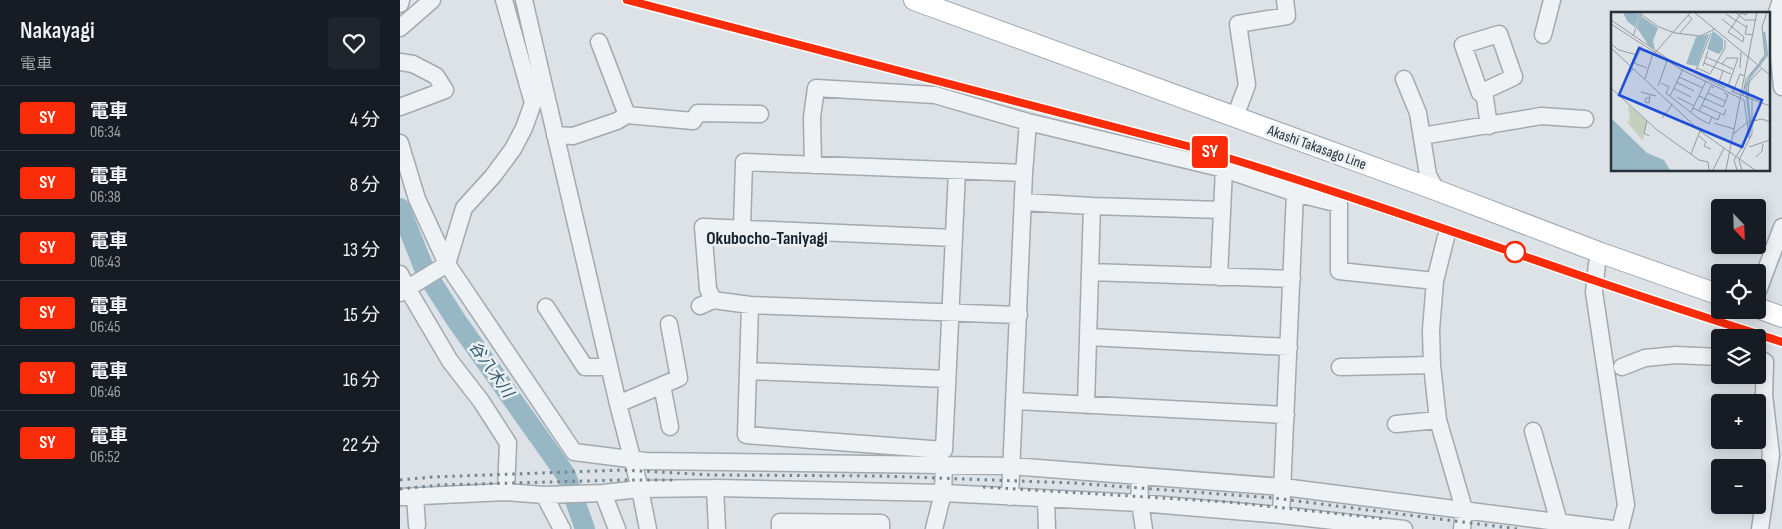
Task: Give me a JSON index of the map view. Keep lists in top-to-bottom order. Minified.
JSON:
{"streets":{"main road":["Akashi Takasago Line"]},"districts":["Okubocho-Taniyagi"],"water":["谷八木川"],"north":"bottom right","page":{"heading":["Nakayagi","電車"],"on_map":"SY","list":[{"mark":"SY","name":"電車","note":"06:34","value":"4 分"},{"mark":"SY","name":"電車","note":"06:38","value":"8 分"},{"mark":"SY","name":"電車","note":"06:43","value":"13 分"},{"mark":"SY","name":"電車","note":"06:45","value":"15 分"},{"mark":"SY","name":"電車","note":"06:46","value":"16 分"},{"mark":"SY","name":"電車","note":"06:52","value":"22 分"}],"map_buttons":["+","−"]}}
